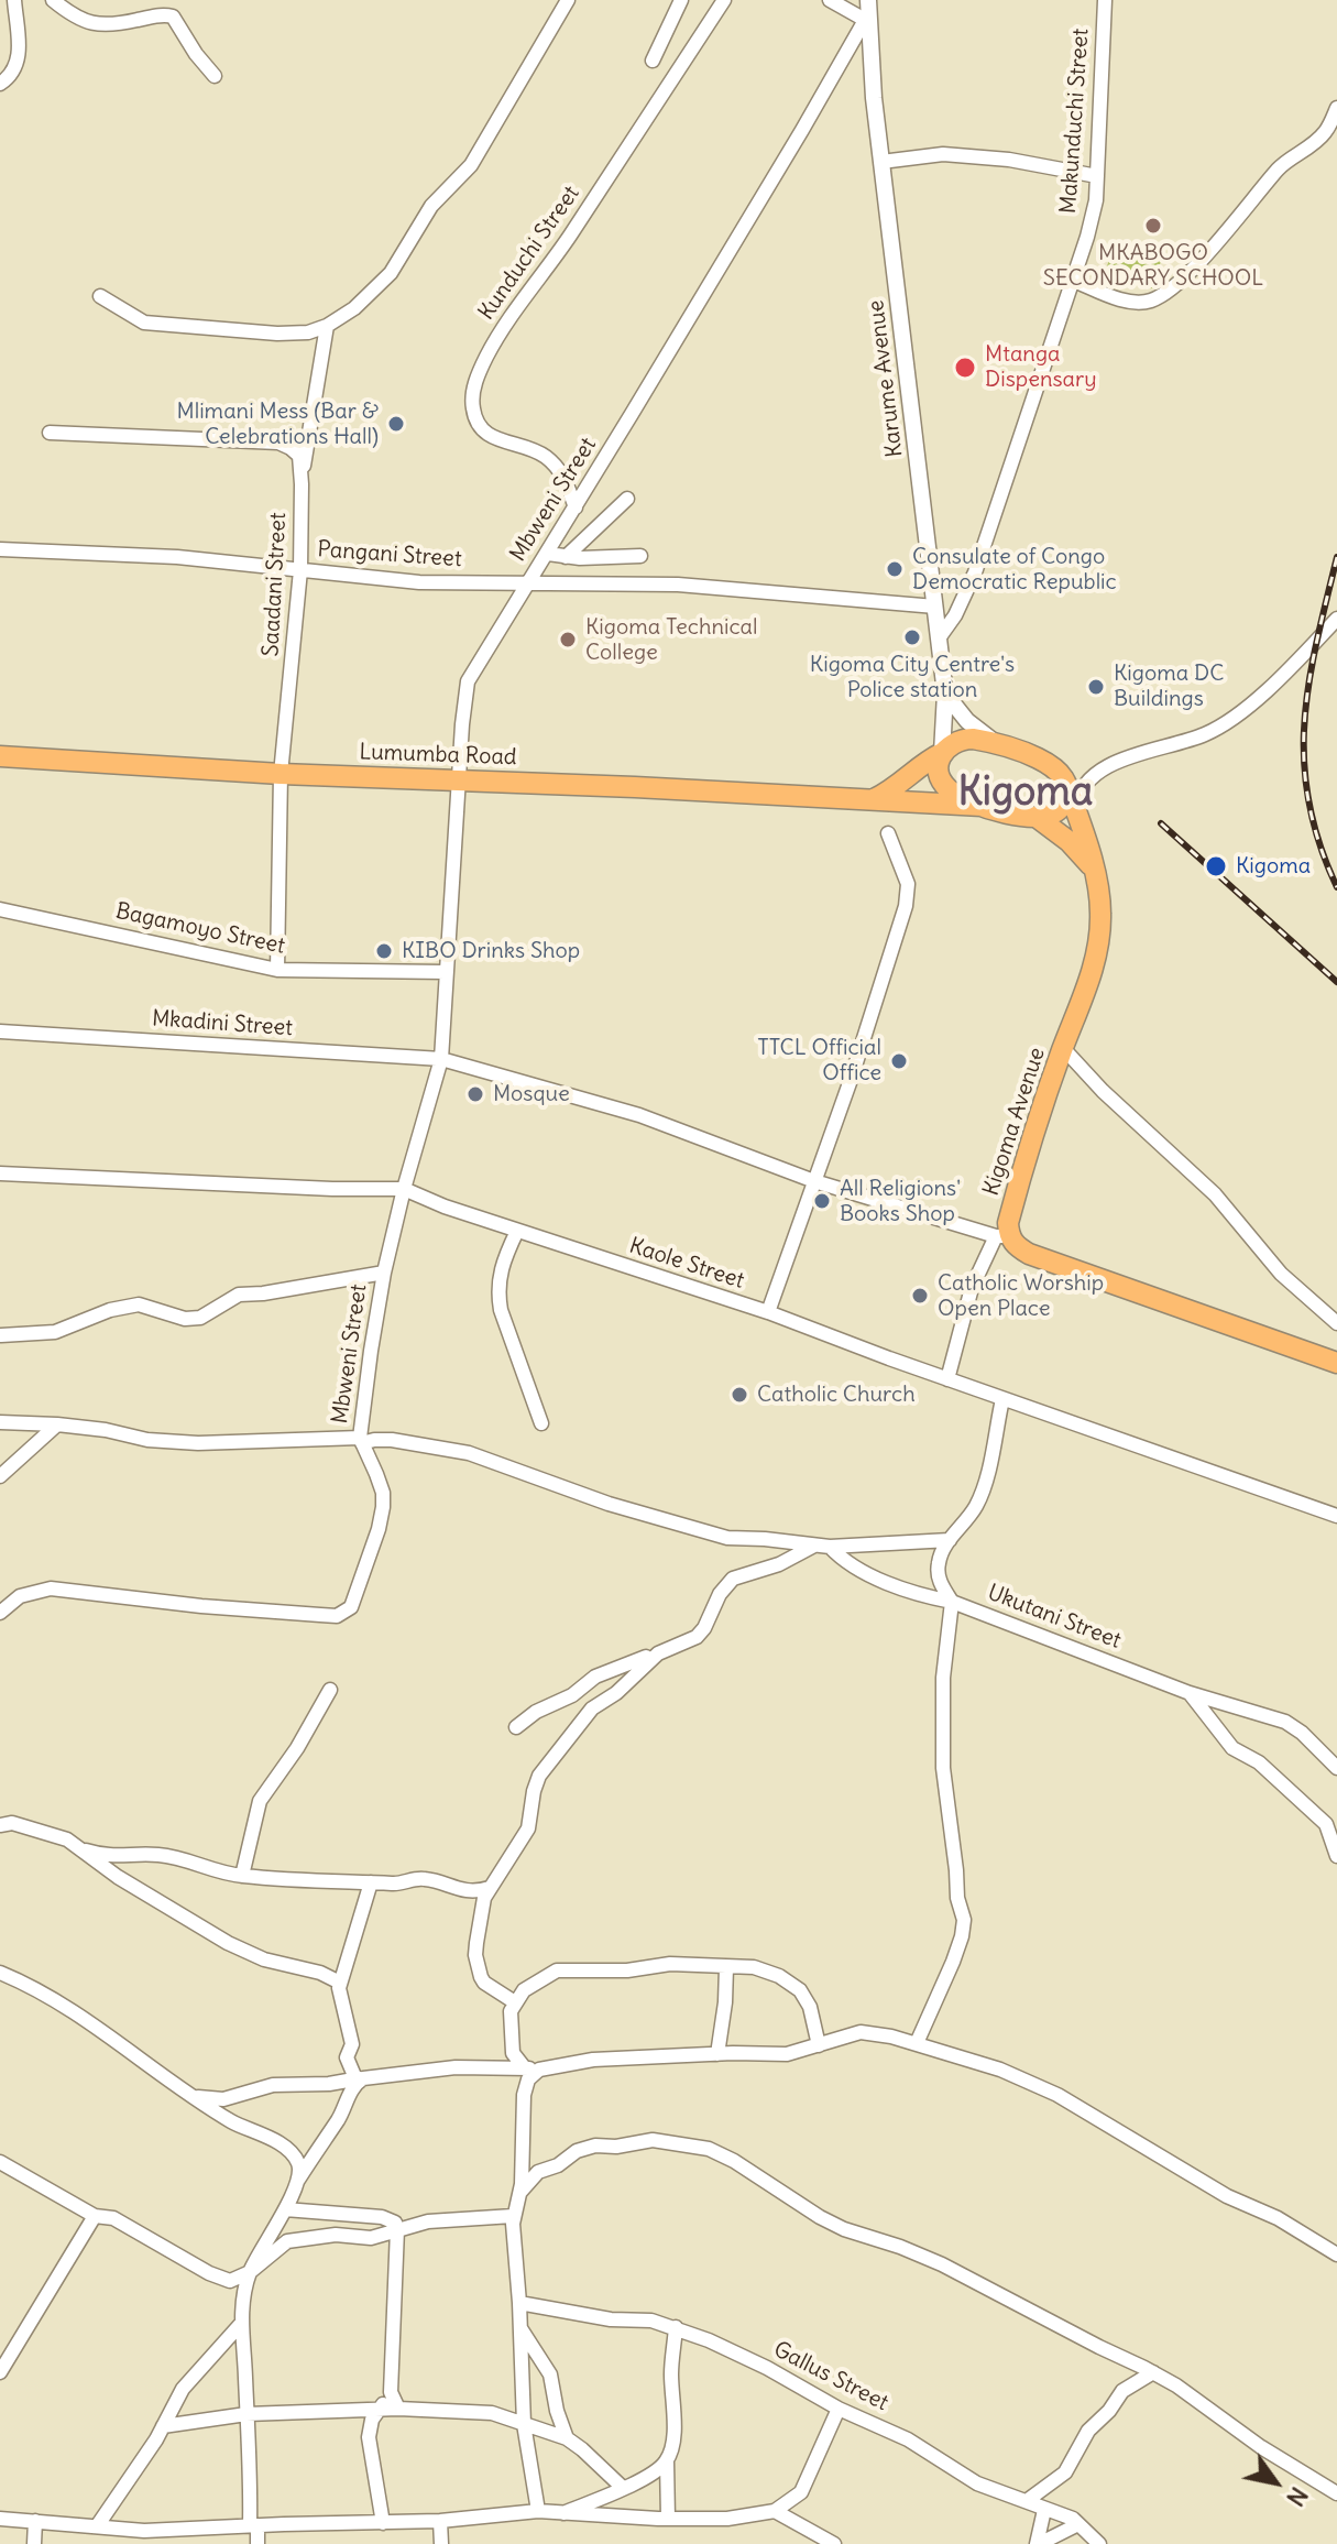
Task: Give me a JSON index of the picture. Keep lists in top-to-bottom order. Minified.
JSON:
{"streets":{"main road":["Lumumba Road","Kigoma Avenue"],"street":["Makunduchi Street","Kunduchi Street","Karume Avenue","Mbweni Street","Pangani Street","Saadani Street","Bagamoyo Street","Mkadini Street","Kaole Street","Ukutani Street","Gallus Street"]},"crossings":[["Makunduchi Street","Karume Avenue"],["Kunduchi Street","Mbweni Street"],["Karume Avenue","Mbweni Street"],["Karume Avenue","Pangani Street"],["Mbweni Street","Pangani Street"],["Mbweni Street","Lumumba Road"],["Mbweni Street","Bagamoyo Street"],["Mbweni Street","Mkadini Street"],["Mbweni Street","Kaole Street"],["Pangani Street","Saadani Street"],["Saadani Street","Lumumba Road"],["Saadani Street","Bagamoyo Street"],["Kaole Street","Ukutani Street"]],"districts":["Kigoma"],"places":["MKABOGO SECONDARY SCHOOL","Mtanga Dispensary","Mlimani Mess (Bar & Celebrations Hall)","Consulate of Congo Democratic Republic","Kigoma City Centre's Police station","Kigoma Technical College","Kigoma DC Buildings","Kigoma","KIBO Drinks Shop","TTCL Official Office","Mosque","All Religions' Books Shop","Catholic Worship Open Place","Catholic Church"],"north":"bottom right"}
